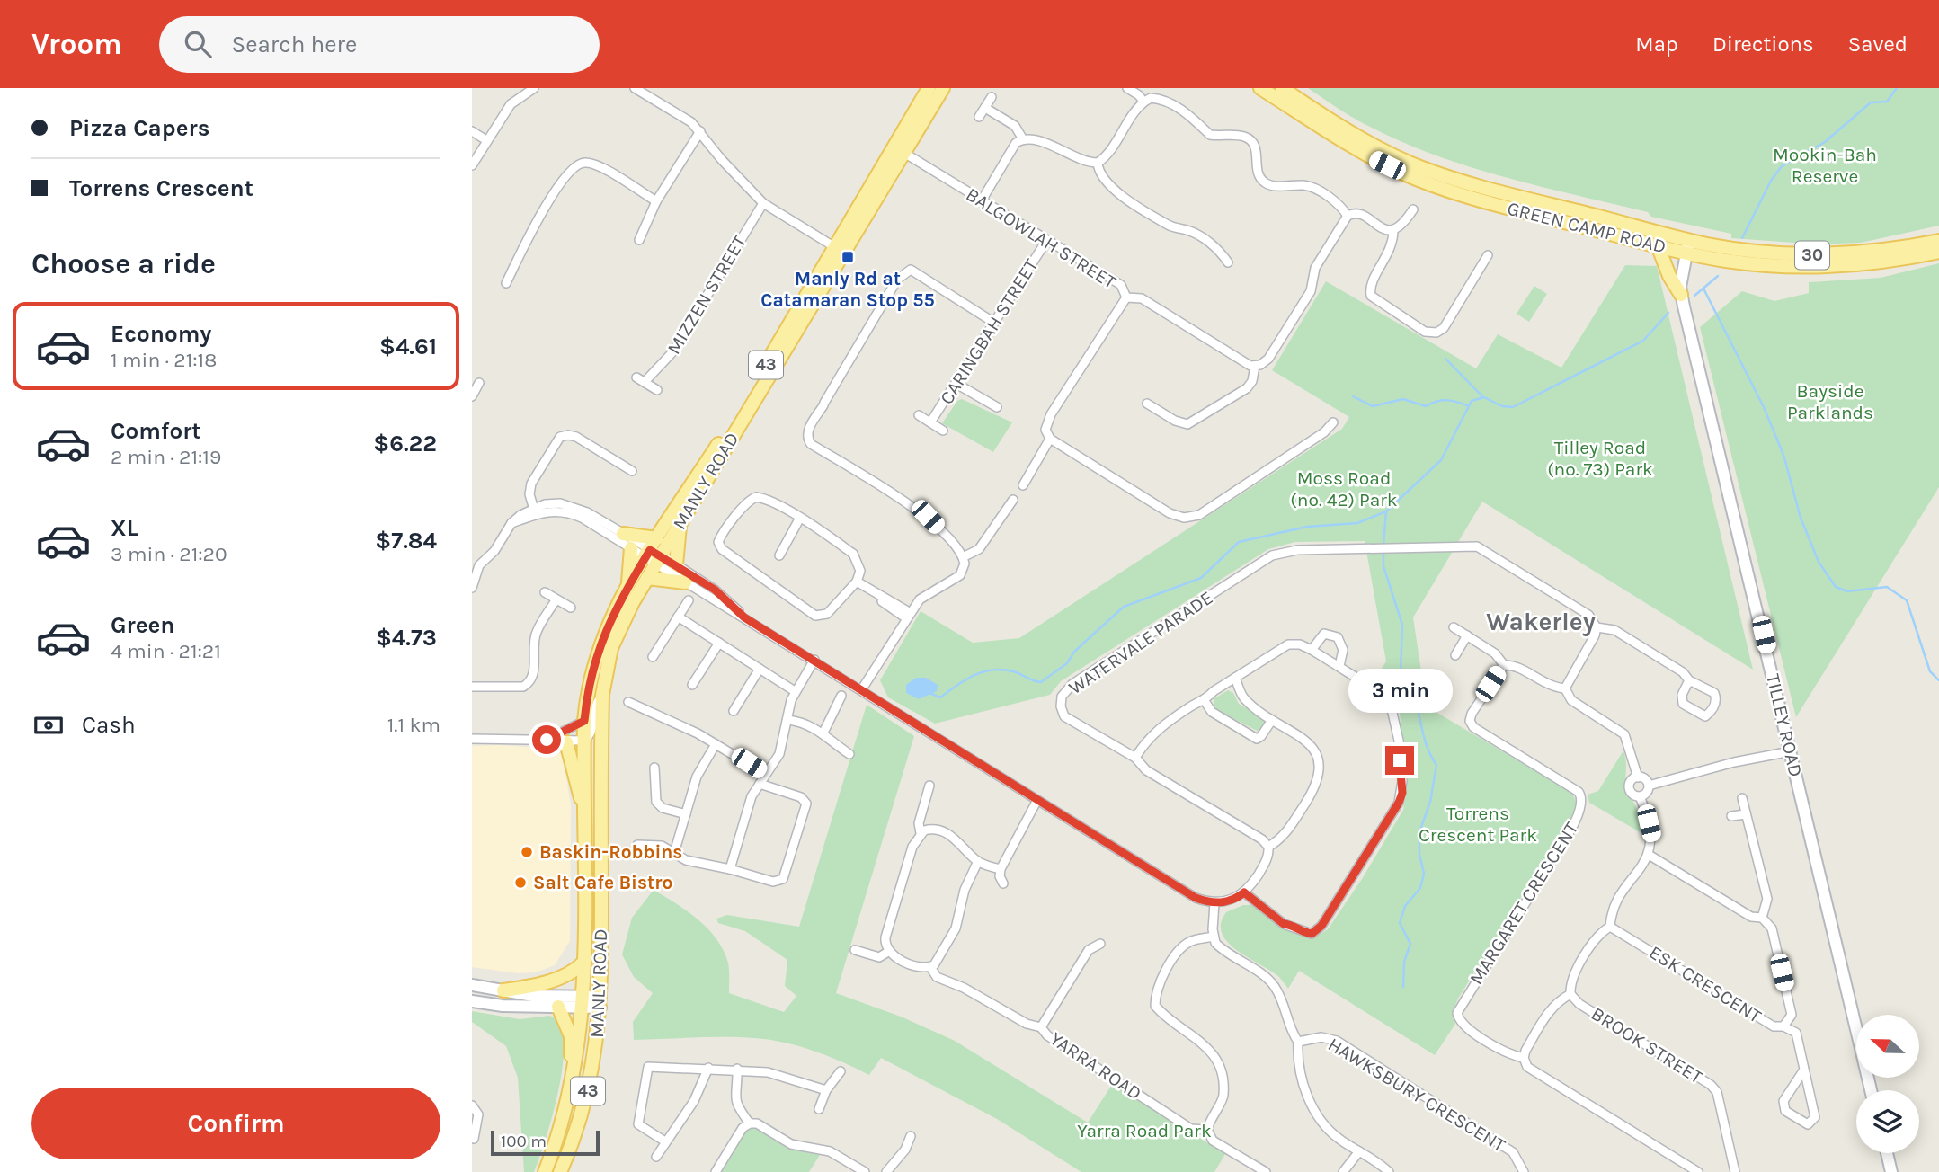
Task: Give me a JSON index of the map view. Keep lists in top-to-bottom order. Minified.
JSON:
{"streets":{"main road":["GREEN CAMP ROAD","30","43","MANLY ROAD","TILLEY ROAD"],"street":["BALGOWLAH STREET","MIZZEN STREET","CARINGBAH STREET","WATERVALE PARADE","MARGARET CRESCENT","ESK CRESCENT","BROOK STREET","YARRA ROAD","HAWKSBURY CRESCENT"]},"crossings":[["GREEN CAMP ROAD","TILLEY ROAD"],["BALGOWLAH STREET","CARINGBAH STREET"],["BALGOWLAH STREET","MANLY ROAD"],["MARGARET CRESCENT","BROOK STREET"],["ESK CRESCENT","BROOK STREET"]],"districts":["Wakerley"],"parks":["Mookin-Bah Reserve","Bayside Parklands","Tilley Road (no. 73) Park","Moss Road (no. 42) Park","Torrens Crescent Park","Yarra Road Park"],"places":{"transit":["Manly Rd at Catamaran Stop 55"],"other":["Baskin-Robbins","Salt Cafe Bistro"]},"scale_bar":"100 m","north":"left","page":{"header":"Vroom","search":"Search here","nav":["Map","Directions","Saved"],"banner":["Pizza Capers","Torrens Crescent"],"heading":"Choose a ride","list":[{"name":"Economy","note":"1 min · 21:18","value":"$4.61"},{"name":"Comfort","note":"2 min · 21:19","value":"$6.22"},{"name":"XL","note":"3 min · 21:20","value":"$7.84"},{"name":"Green","note":"4 min · 21:21","value":"$4.73"}],"bubble":"3 min","pay":["Cash","1.1 km"],"buttons":"Confirm","scale":"100 m"}}
